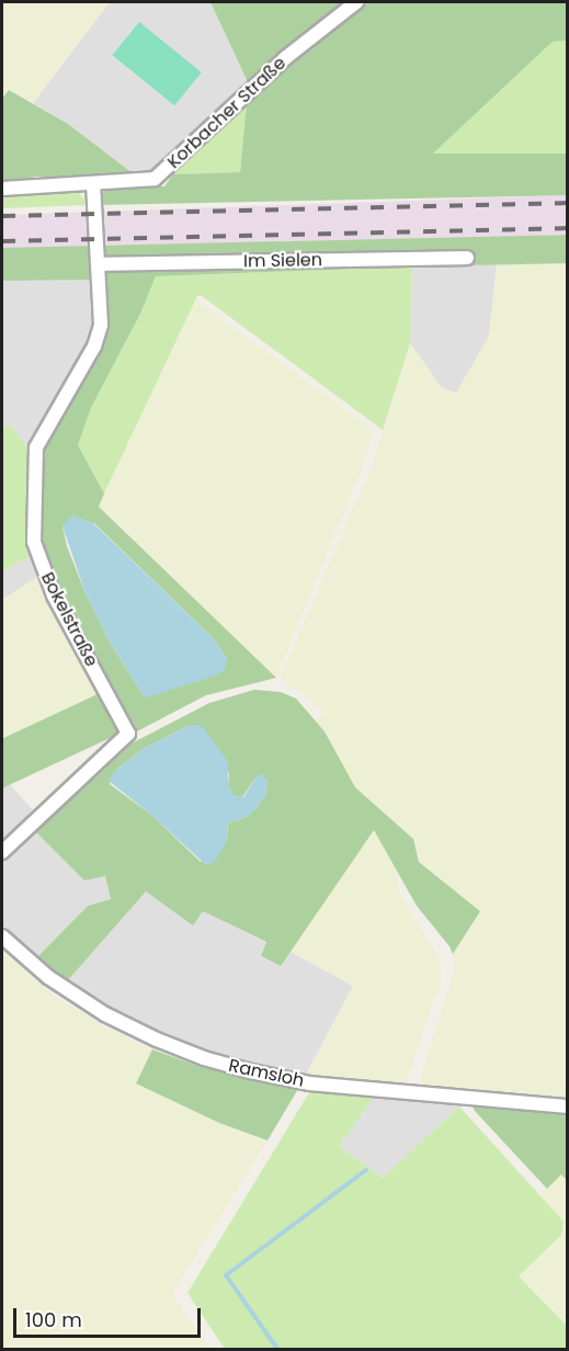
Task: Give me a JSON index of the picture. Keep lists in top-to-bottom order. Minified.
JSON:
{"streets":{"street":["Korbacher Straße","Im Sielen","Bokelstraße","Ramsloh"]},"crossings":[["Korbacher Straße","Bokelstraße"],["Im Sielen","Bokelstraße"]],"scale_bar":"100 m"}
